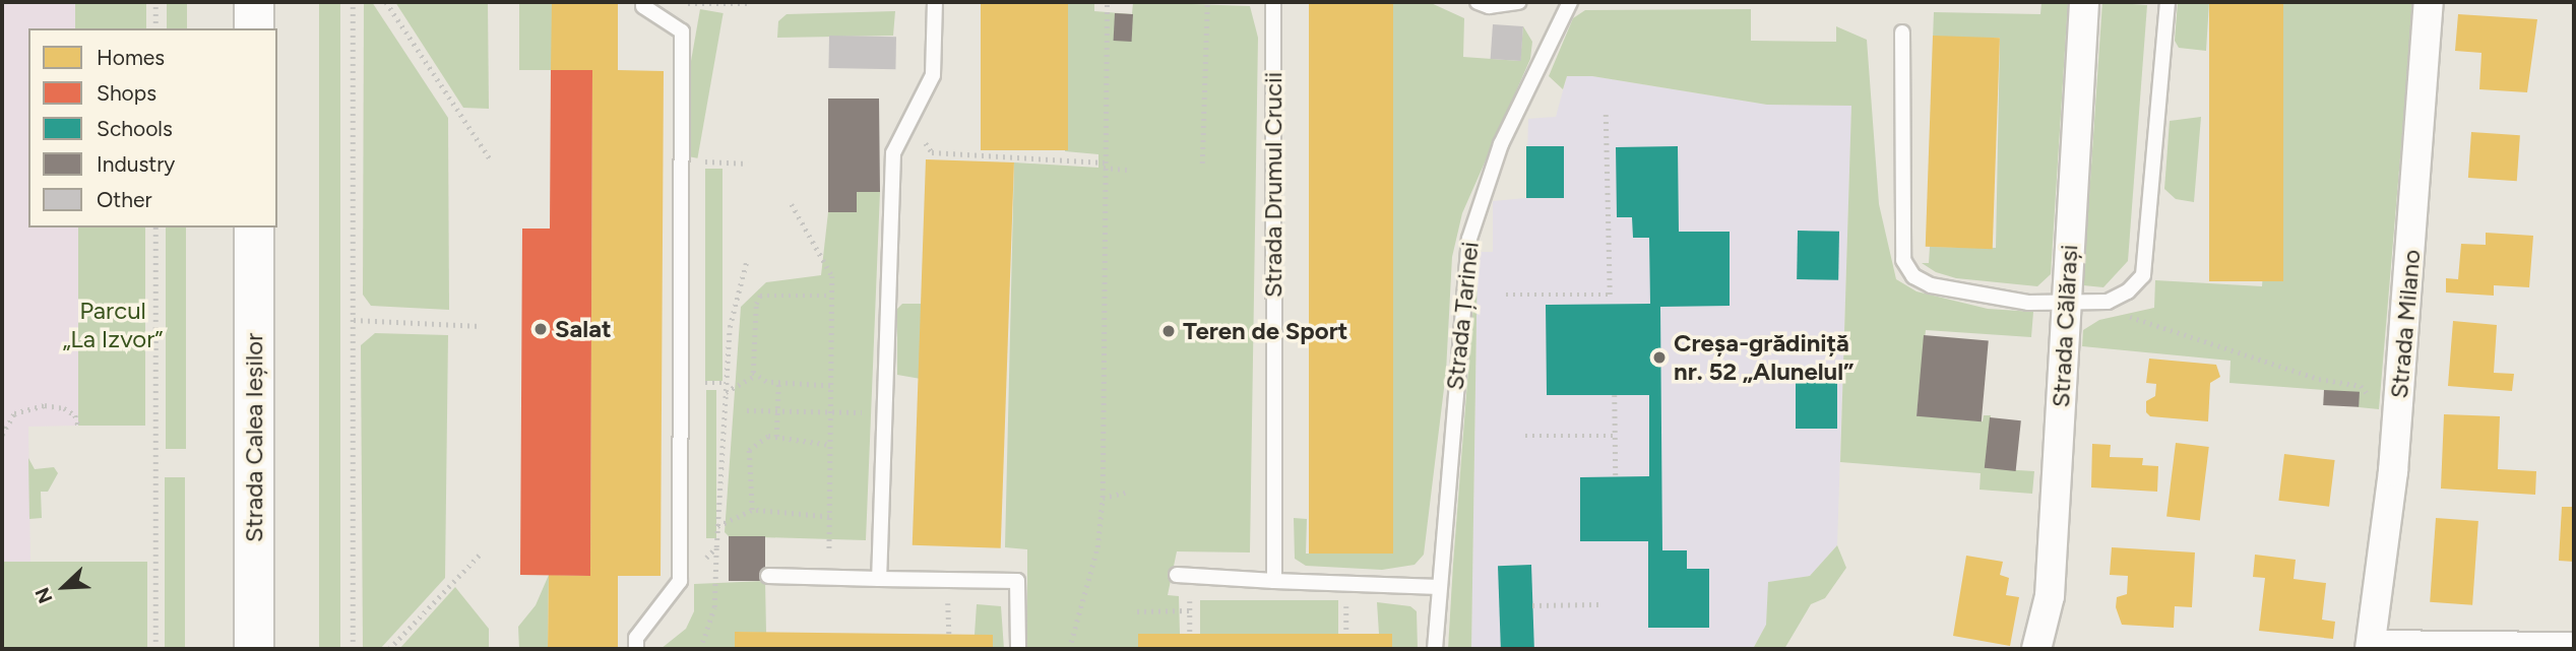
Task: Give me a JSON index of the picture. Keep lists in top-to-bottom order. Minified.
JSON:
{"streets":{"main road":["Strada Calea Ieșilor"],"street":["Strada Milano","Strada Călărași"],"lane":["Strada Drumul Crucii","Strada Țarinei"]},"parks":["Parcul „La Izvor”"],"places":["Salat","Teren de Sport","Creșa-grădiniță nr. 52 „Alunelul”"],"legend":["Homes","Shops","Schools","Industry","Other"],"north":"bottom left"}
